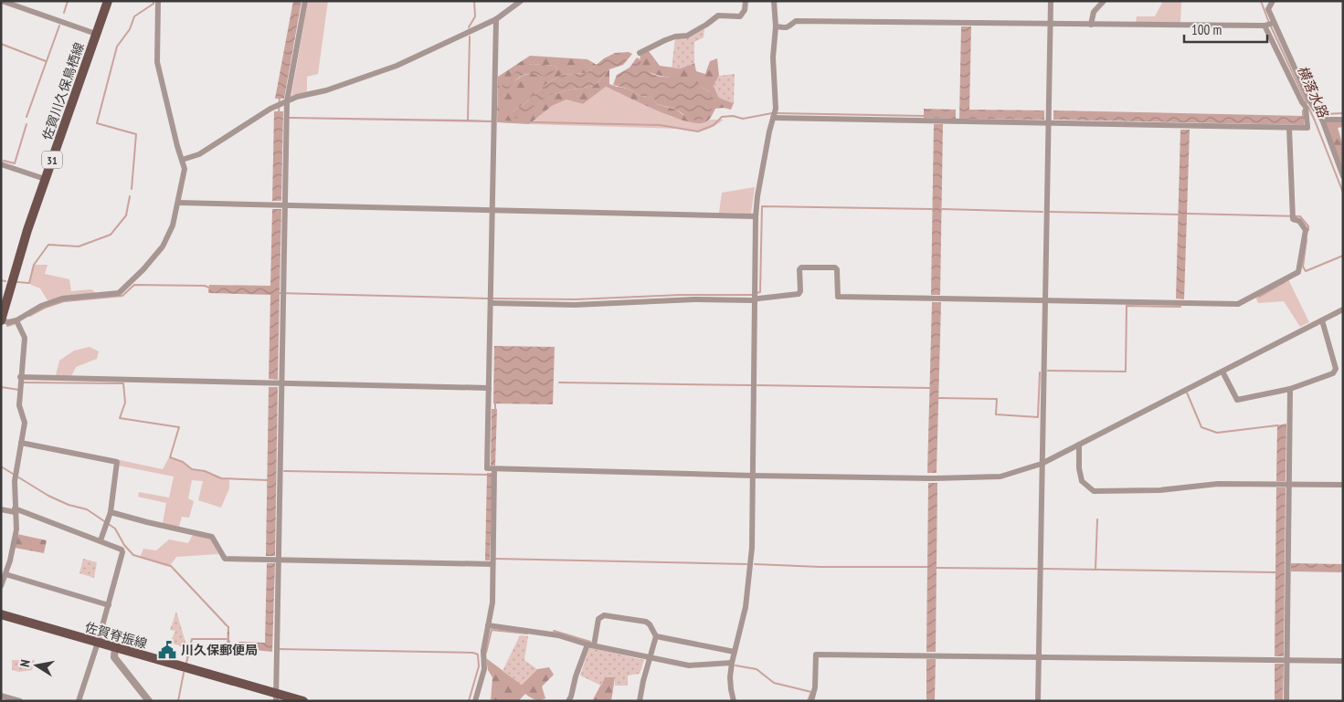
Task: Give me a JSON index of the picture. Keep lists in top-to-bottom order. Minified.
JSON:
{"streets":{"main road":["佐賀川久保鳥栖線","31","佐賀脊振線"]},"water":["横落水路"],"places":{"public building":["川久保郵便局"]},"scale_bar":"100 m","north":"left"}
